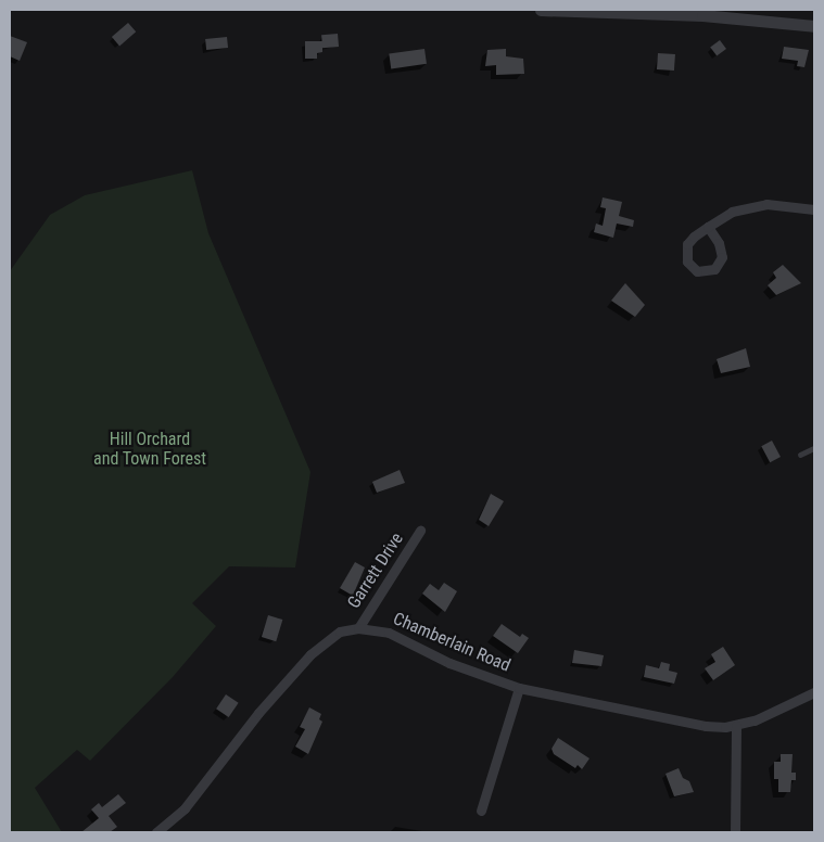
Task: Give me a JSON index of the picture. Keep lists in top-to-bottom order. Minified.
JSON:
{"streets":{"street":["Garrett Drive","Chamberlain Road"]},"crossings":[["Garrett Drive","Chamberlain Road"]],"parks":["Hill Orchard and Town Forest"]}
